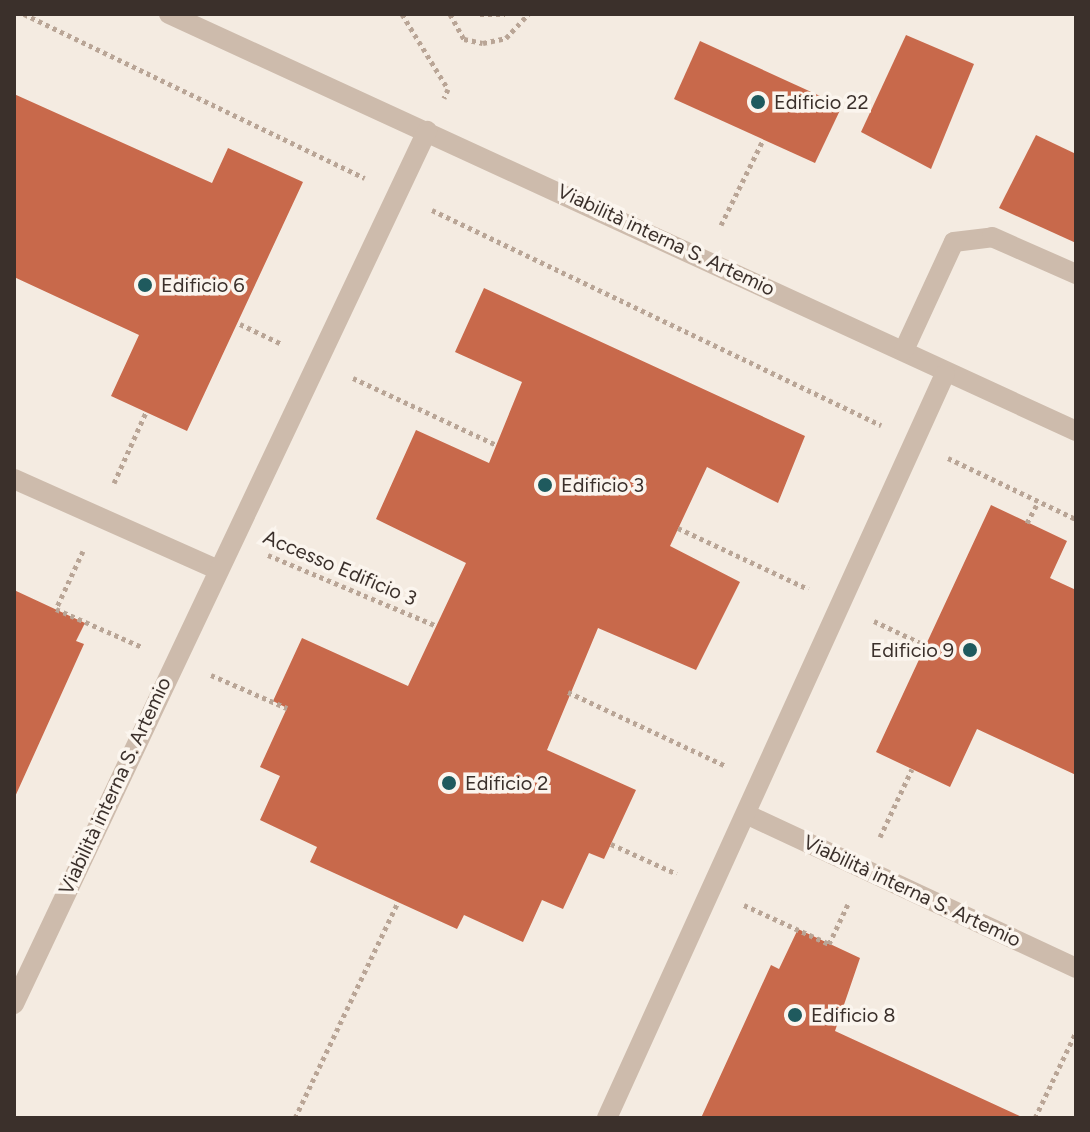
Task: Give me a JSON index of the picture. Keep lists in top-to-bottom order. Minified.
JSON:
{"streets":{"lane":["Viabilità interna S. Artemio"],"path":["Accesso Edificio 3"]},"crossings":[["Viabilità interna S. Artemio","Accesso Edificio 3"]],"places":["Edificio 22","Edificio 6","Edificio 3","Edificio 9","Edificio 2","Edificio 8"]}
